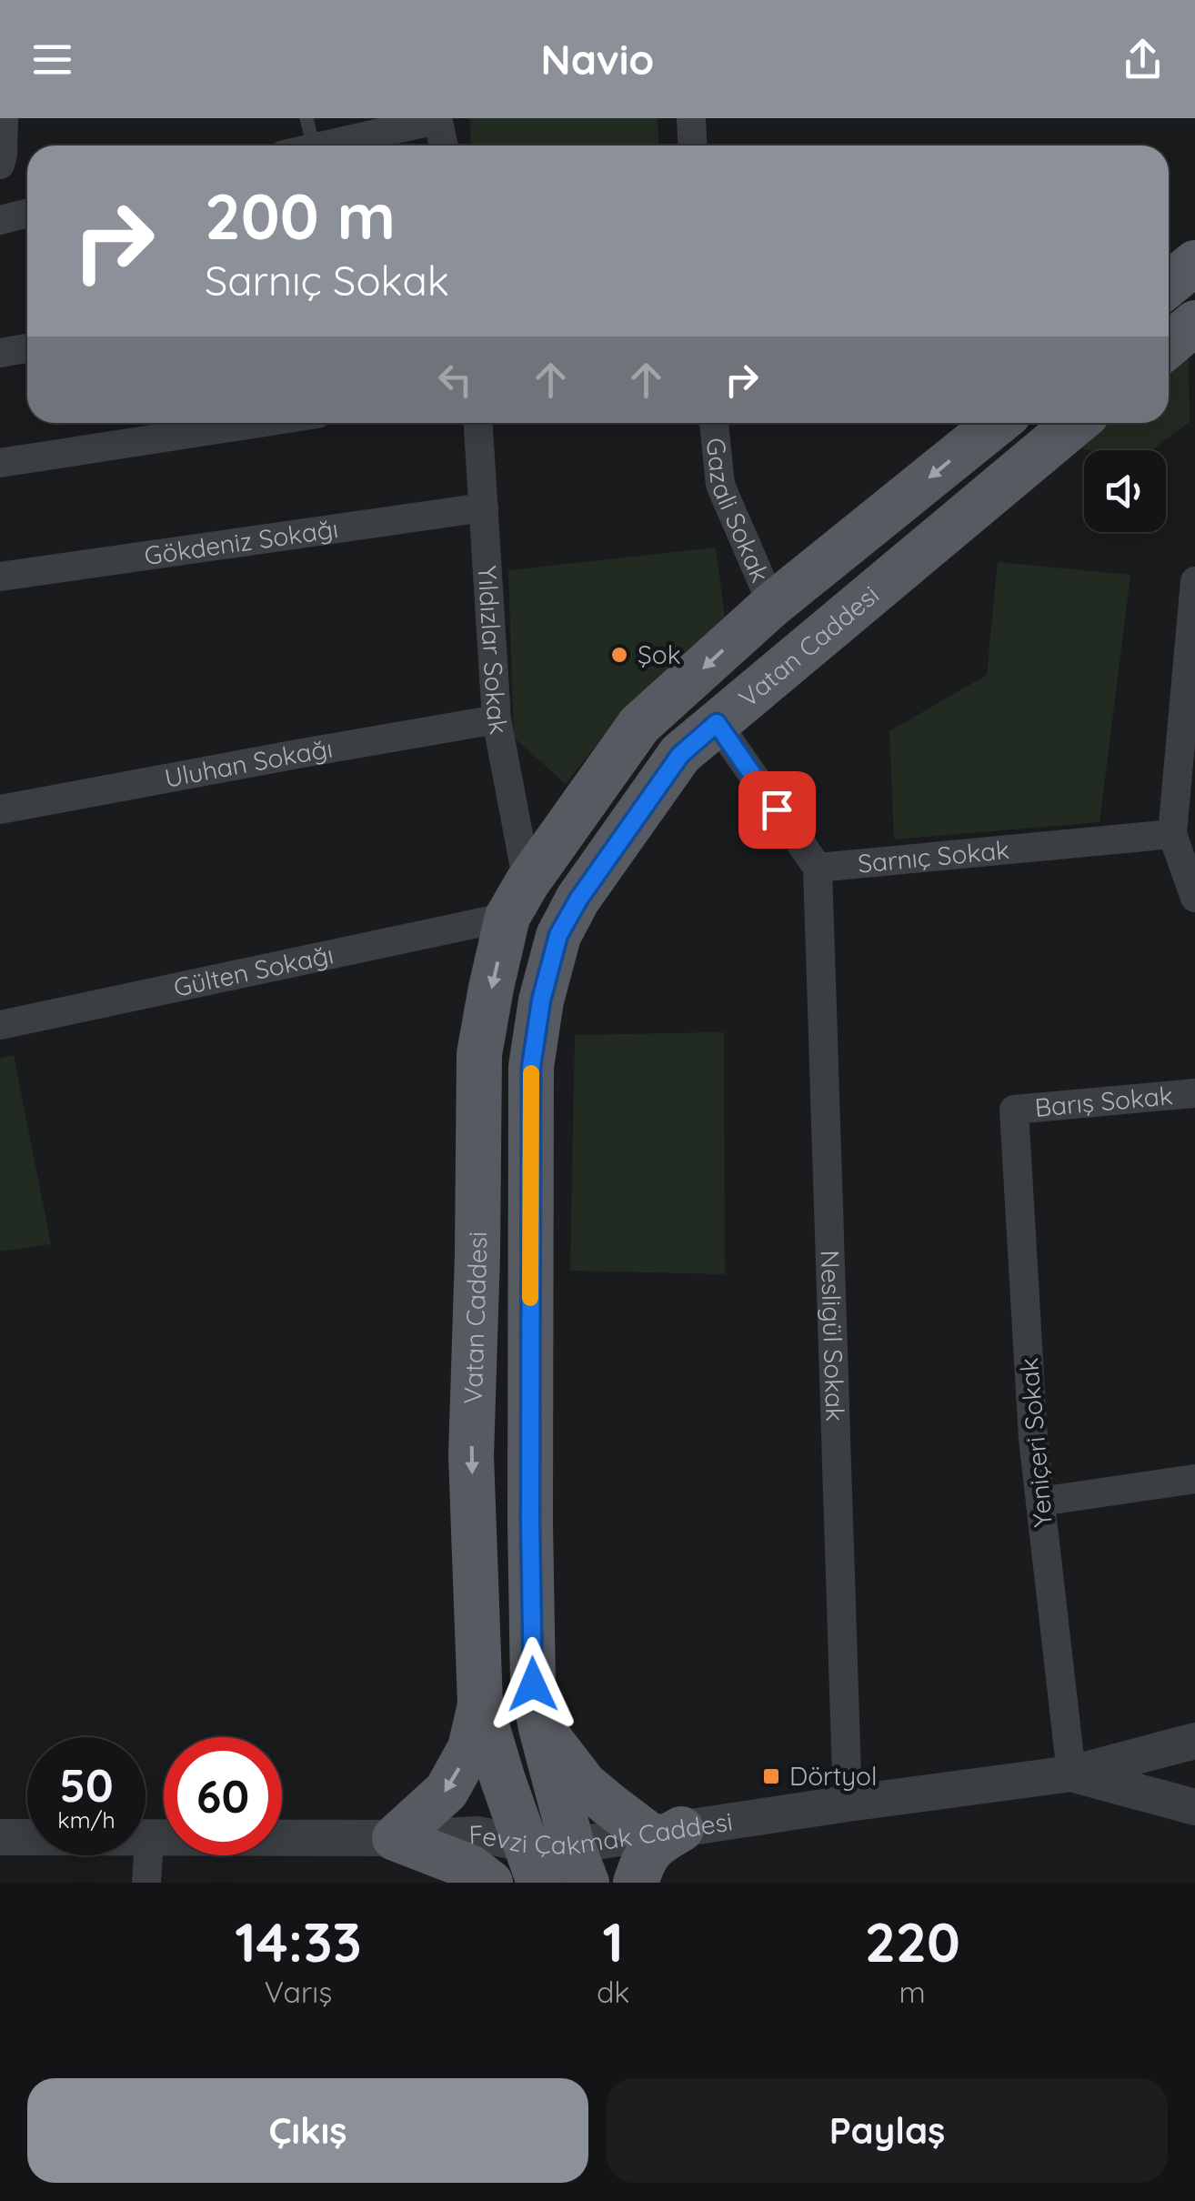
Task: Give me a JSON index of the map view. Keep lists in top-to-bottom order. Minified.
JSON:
{"streets":{"main road":["Vatan Caddesi"],"street":["Gazali Sokak","Gökdeniz Sokağı","Yıldızlar Sokak","Uluhan Sokağı","Sarnıç Sokak","Gülten Sokağı","Barış Sokak","Nesligül Sokak","Yeniçeri Sokak","Fevzi Çakmak Caddesi"]},"crossings":[["Gazali Sokak","Vatan Caddesi"],["Gökdeniz Sokağı","Yıldızlar Sokak"],["Vatan Caddesi","Yıldızlar Sokak"],["Vatan Caddesi","Gülten Sokağı"],["Vatan Caddesi","Fevzi Çakmak Caddesi"],["Yıldızlar Sokak","Uluhan Sokağı"],["Yıldızlar Sokak","Gülten Sokağı"],["Sarnıç Sokak","Nesligül Sokak"],["Barış Sokak","Yeniçeri Sokak"],["Nesligül Sokak","Fevzi Çakmak Caddesi"],["Yeniçeri Sokak","Fevzi Çakmak Caddesi"]],"places":{"other":["Şok"],"transit":["Dörtyol"]},"page":{"header":"Navio","turn":["200 m","Sarnıç Sokak"],"speed":"50 km/h","limit":"60","eta":["14:33","Varış","1","dk","220","m"],"buttons":["Çıkış","Paylaş"]}}
